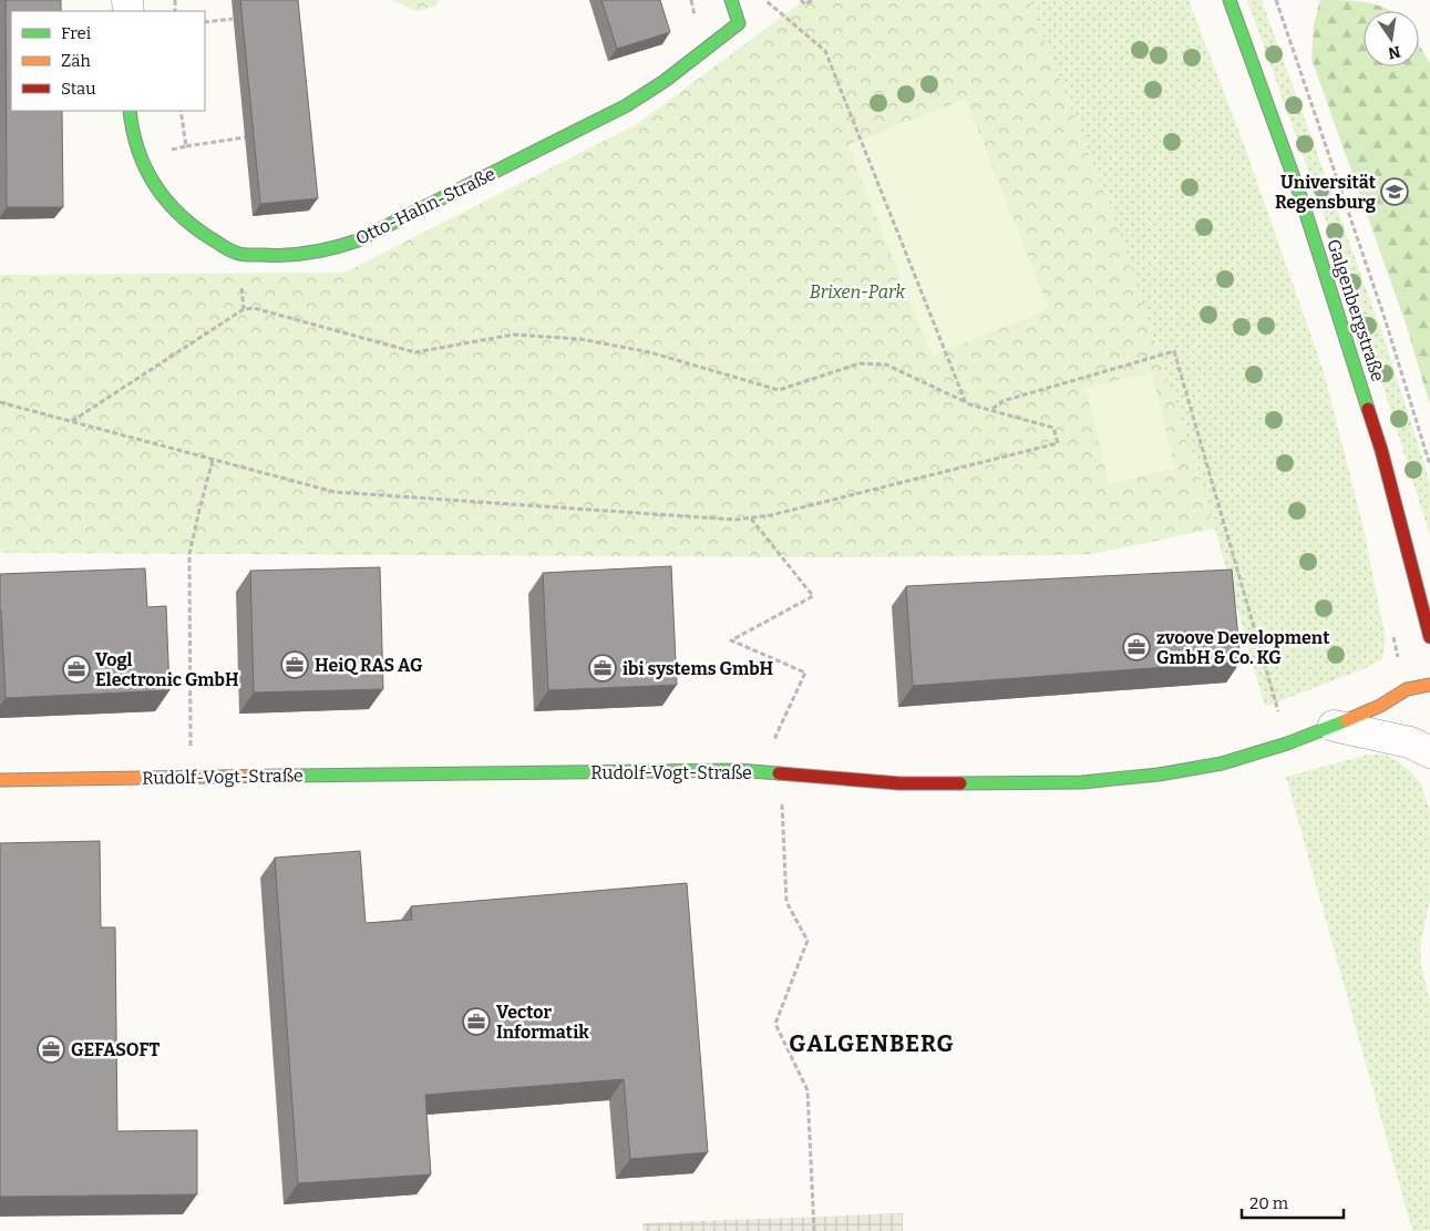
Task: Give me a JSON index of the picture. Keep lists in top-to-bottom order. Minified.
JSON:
{"streets":{"street":["Otto-Hahn-Straße","Galgenbergstraße","Rudolf-Vogt-Straße"]},"districts":["GALGENBERG"],"parks":["Brixen-Park"],"places":{"school or university":["Universität Regensburg"],"office":["zvoove Development GmbH & Co. KG","HeiQ RAS AG","ibi systems GmbH","Vogl Electronic GmbH","Vector Informatik","GEFASOFT"]},"legend":["Frei","Zäh","Stau"],"scale_bar":"20 m","north":"bottom"}
